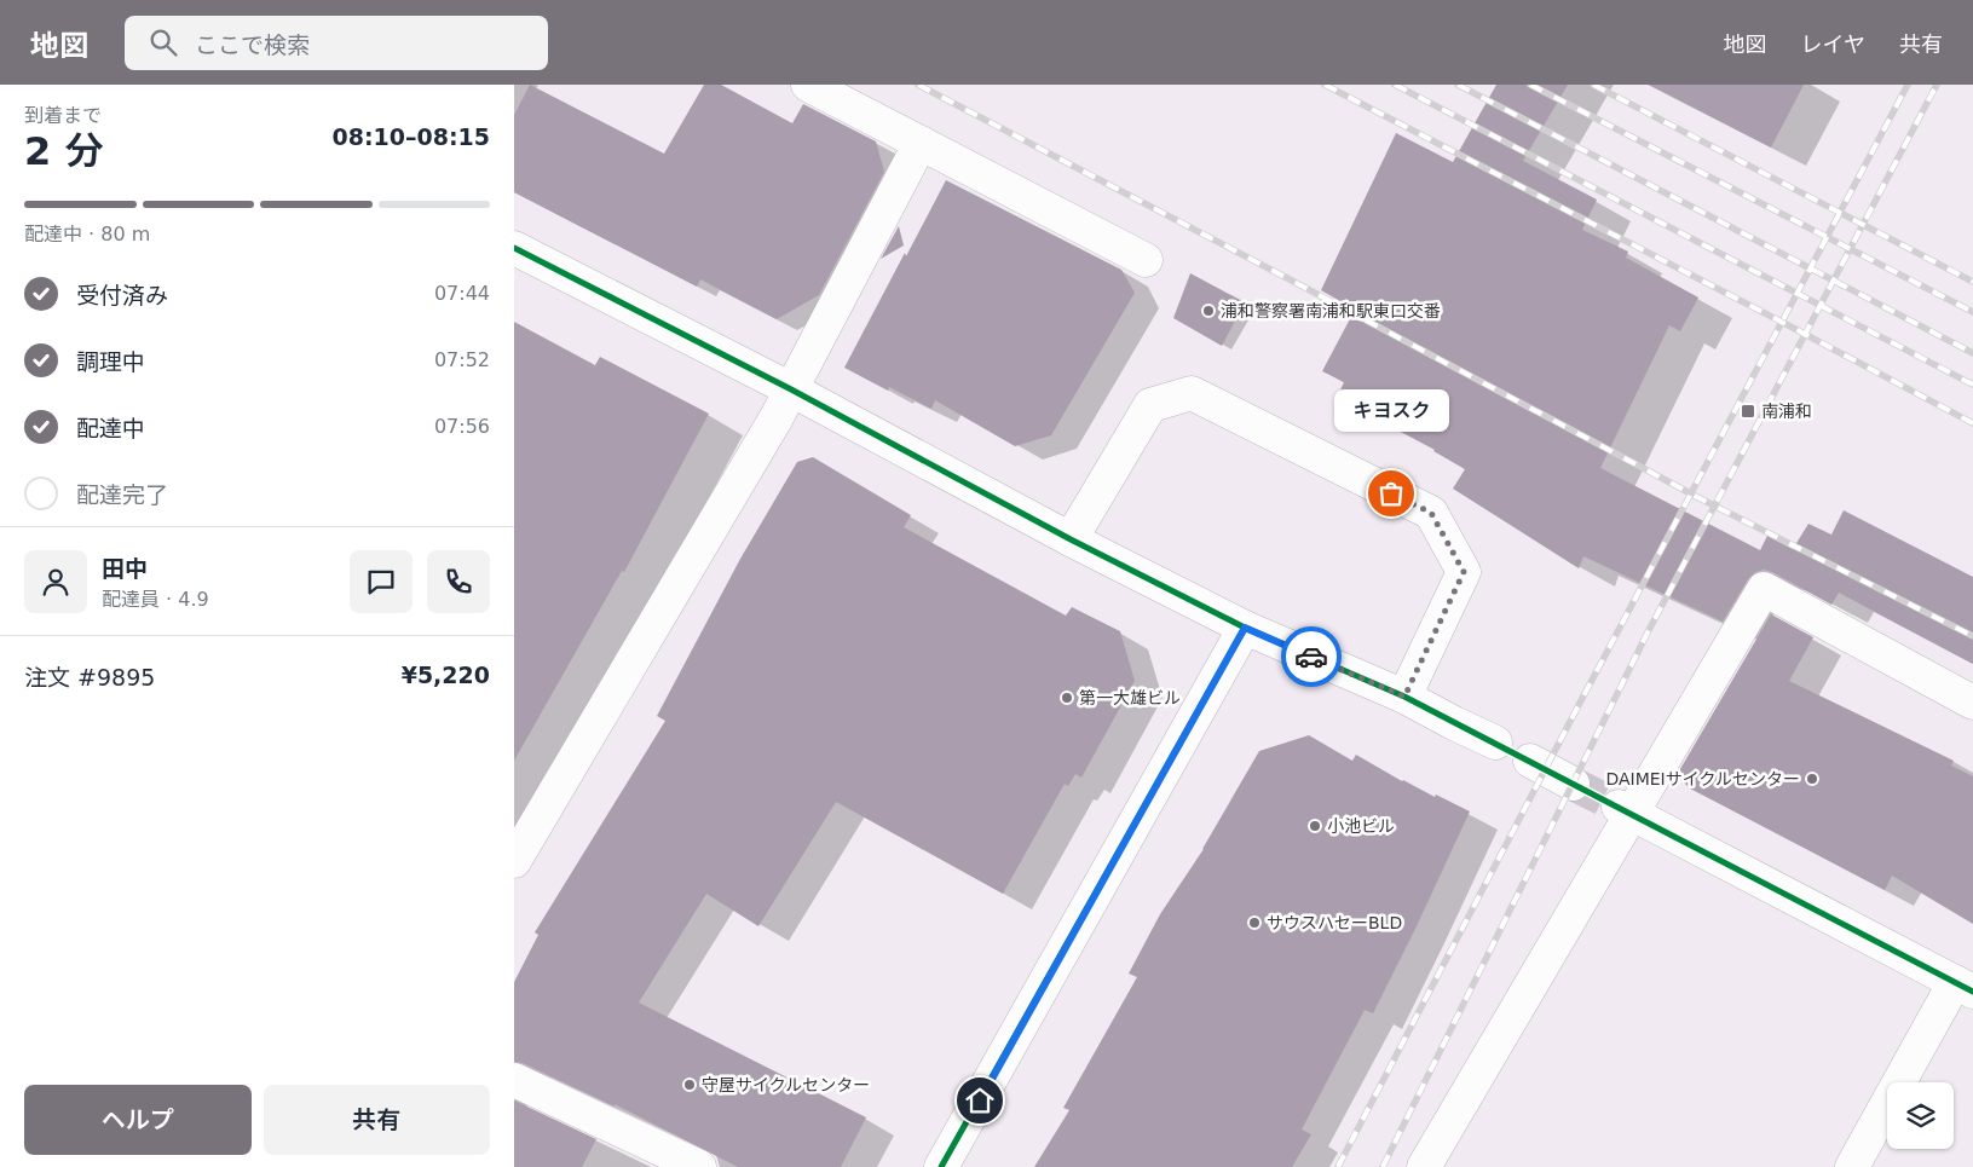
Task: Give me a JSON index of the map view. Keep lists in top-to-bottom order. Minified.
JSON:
{"places":{"other":["浦和警察署南浦和駅東口交番","キヨスク","第一大雄ビル","DAIMEIサイクルセンター","小池ビル","サウスハセーBLD","守屋サイクルセンター"],"transit":["南浦和"]},"page":{"header":"地図","search":"ここで検索","nav":["地図","レイヤ","共有"],"heading":["2 分","到着まで","08:10–08:15"],"panel":["田中","配達員 · 4.9","注文 #9895","¥5,220"],"bar":"配達中 · 80 m","list":[["受付済み","07:44"],["調理中","07:52"],["配達中","07:56"],"配達完了"],"bubble":"キヨスク","buttons":["ヘルプ","共有"]}}
